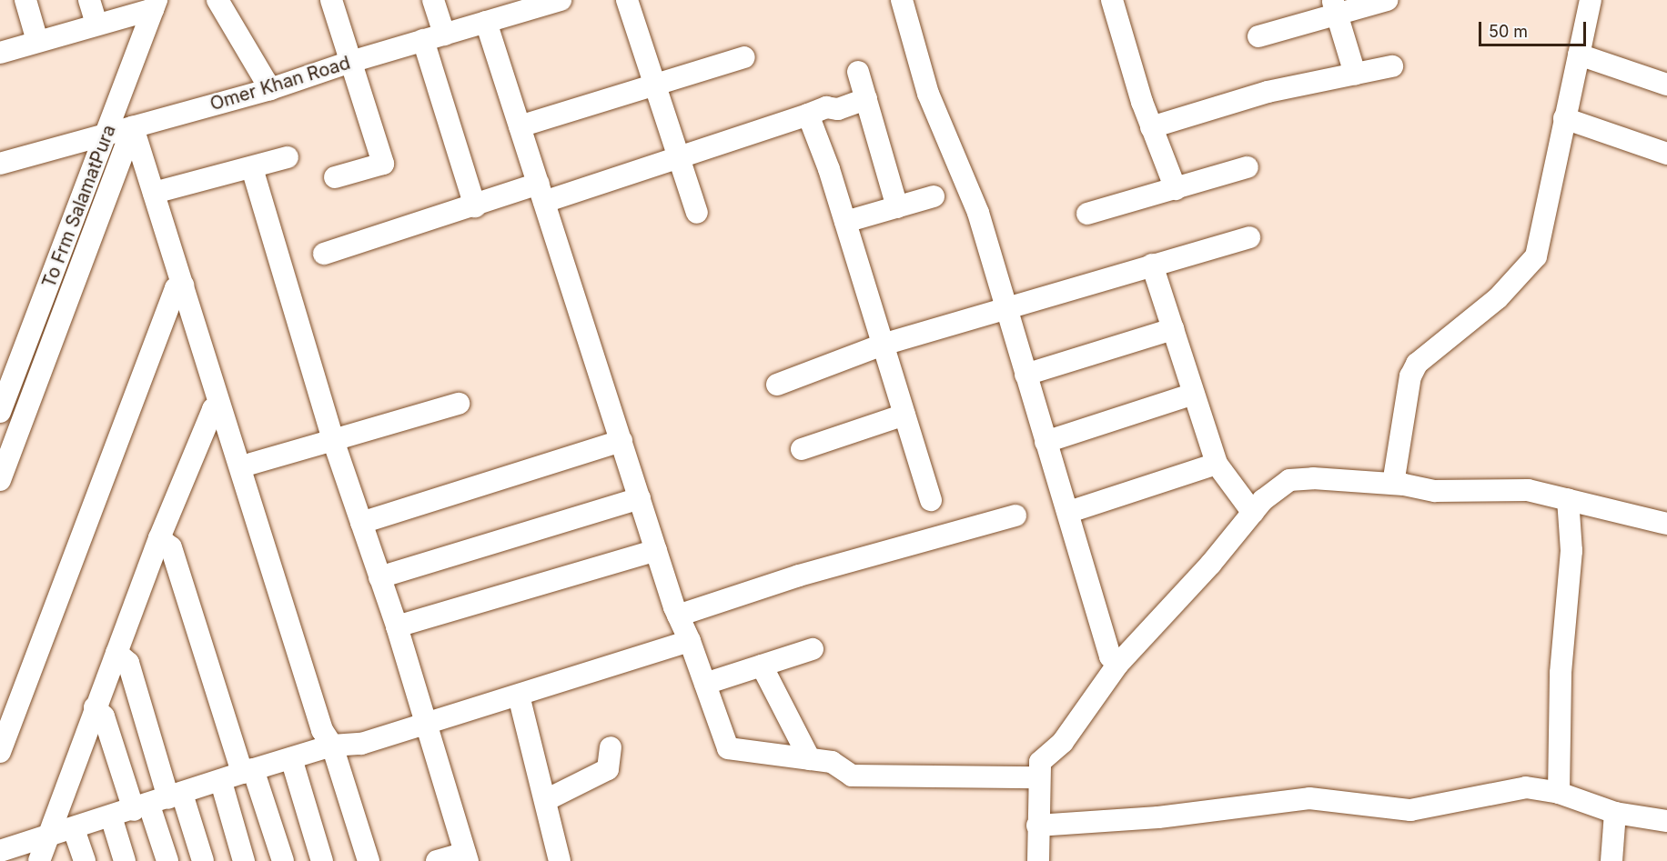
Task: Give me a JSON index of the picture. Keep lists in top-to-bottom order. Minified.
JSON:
{"streets":{"street":["Omer Khan Road","To Frm SalamatPura"]},"crossings":[["Omer Khan Road","To Frm SalamatPura"]],"scale_bar":"50 m"}
